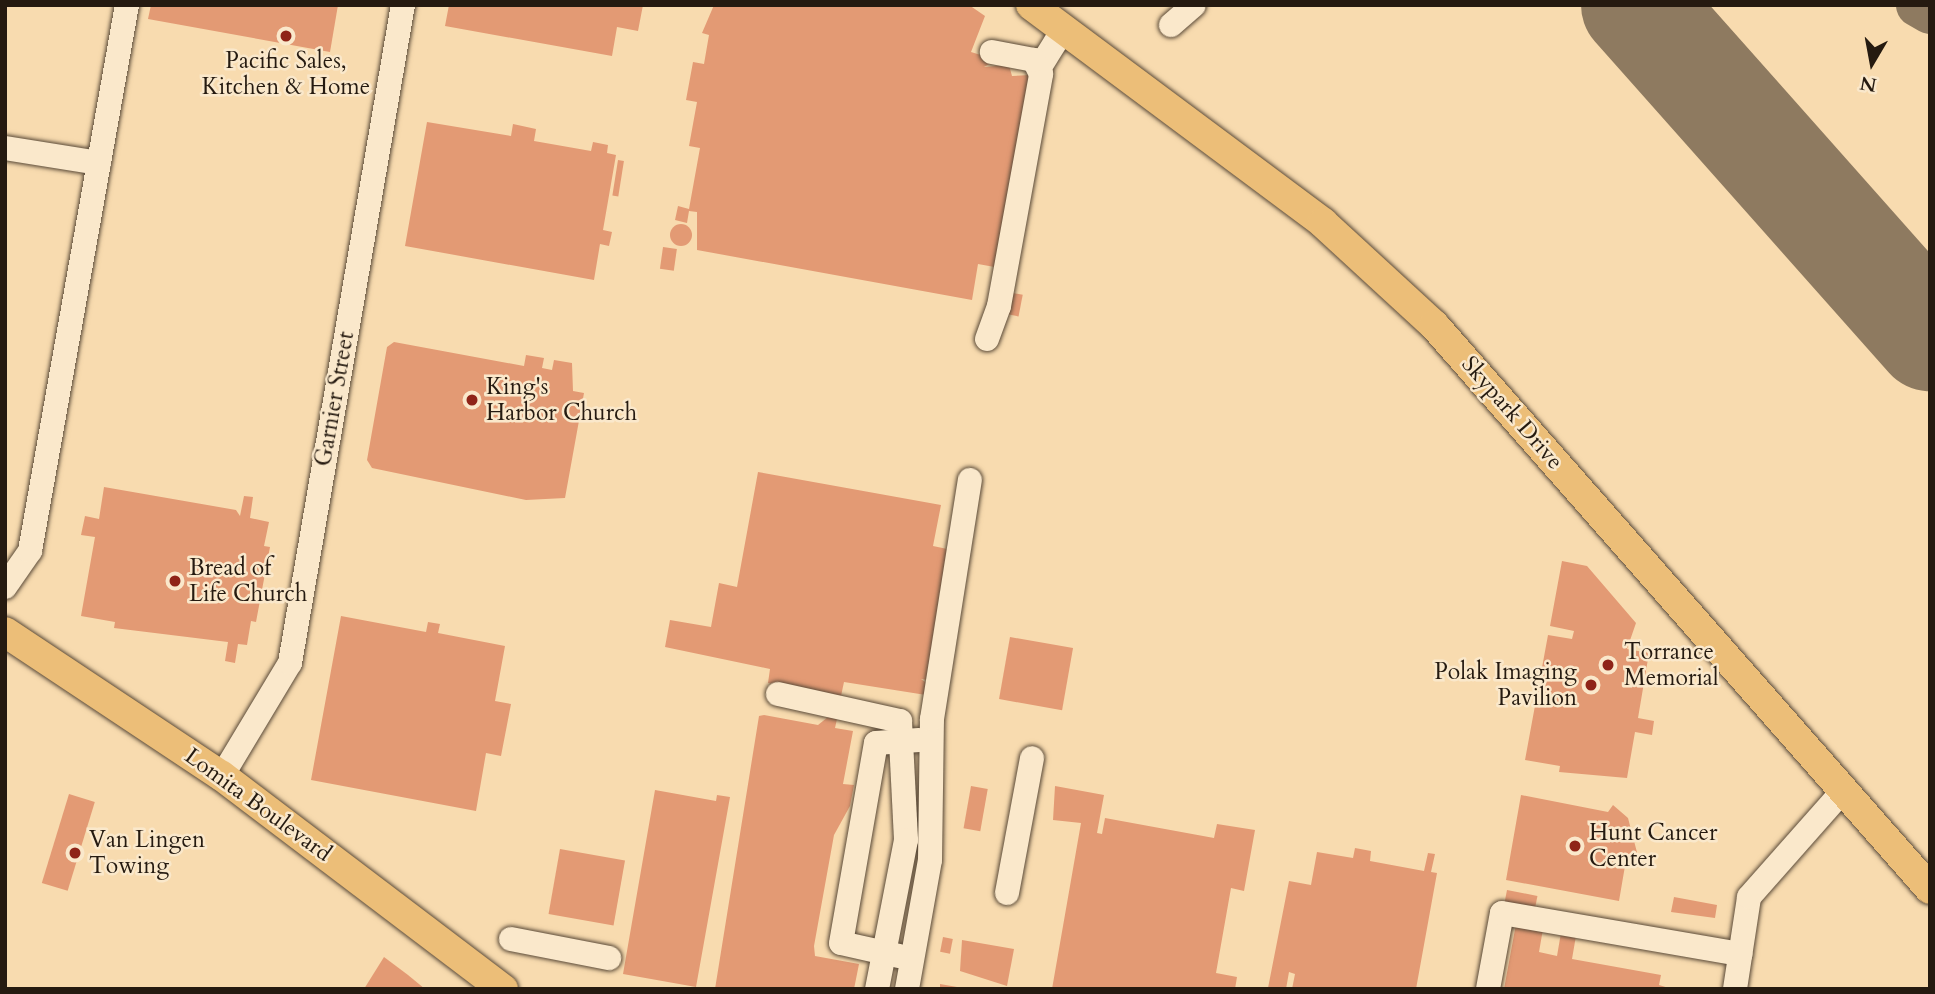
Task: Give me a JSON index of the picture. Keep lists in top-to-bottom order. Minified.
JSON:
{"streets":{"main road":["Skypark Drive","Lomita Boulevard"],"street":["Garnier Street"]},"crossings":[["Garnier Street","Lomita Boulevard"]],"places":["Pacific Sales, Kitchen & Home","King's Harbor Church","Bread of Life Church","Torrance Memorial","Polak Imaging Pavilion","Hunt Cancer Center","Van Lingen Towing"],"north":"bottom"}
